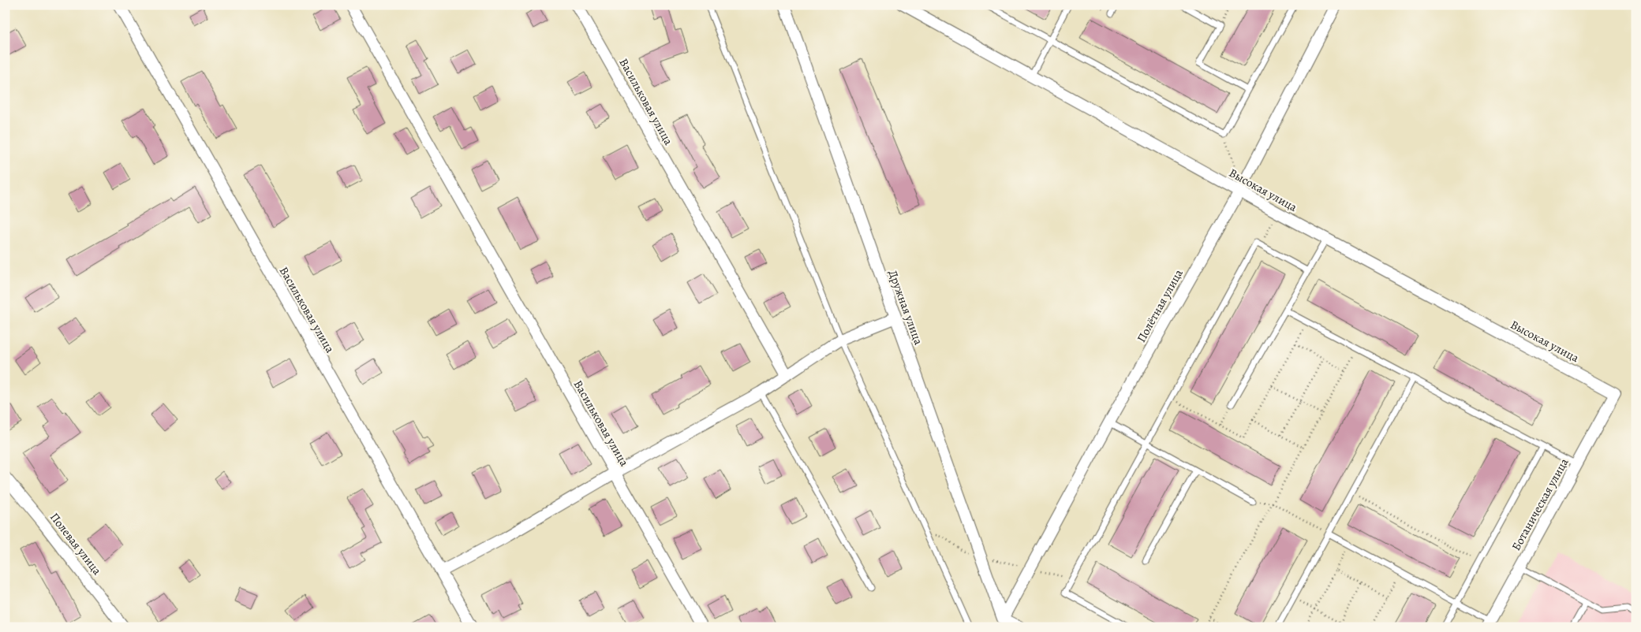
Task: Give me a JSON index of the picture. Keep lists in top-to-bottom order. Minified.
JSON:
{"streets":{"street":["Васильковая улица","Высокая улица","Полётная улица","Дружная улица","Ботаническая улица","Полевая улица"]},"crossings":[["Высокая улица","Полётная улица"],["Высокая улица","Ботаническая улица"],["Полётная улица","Дружная улица"]]}
